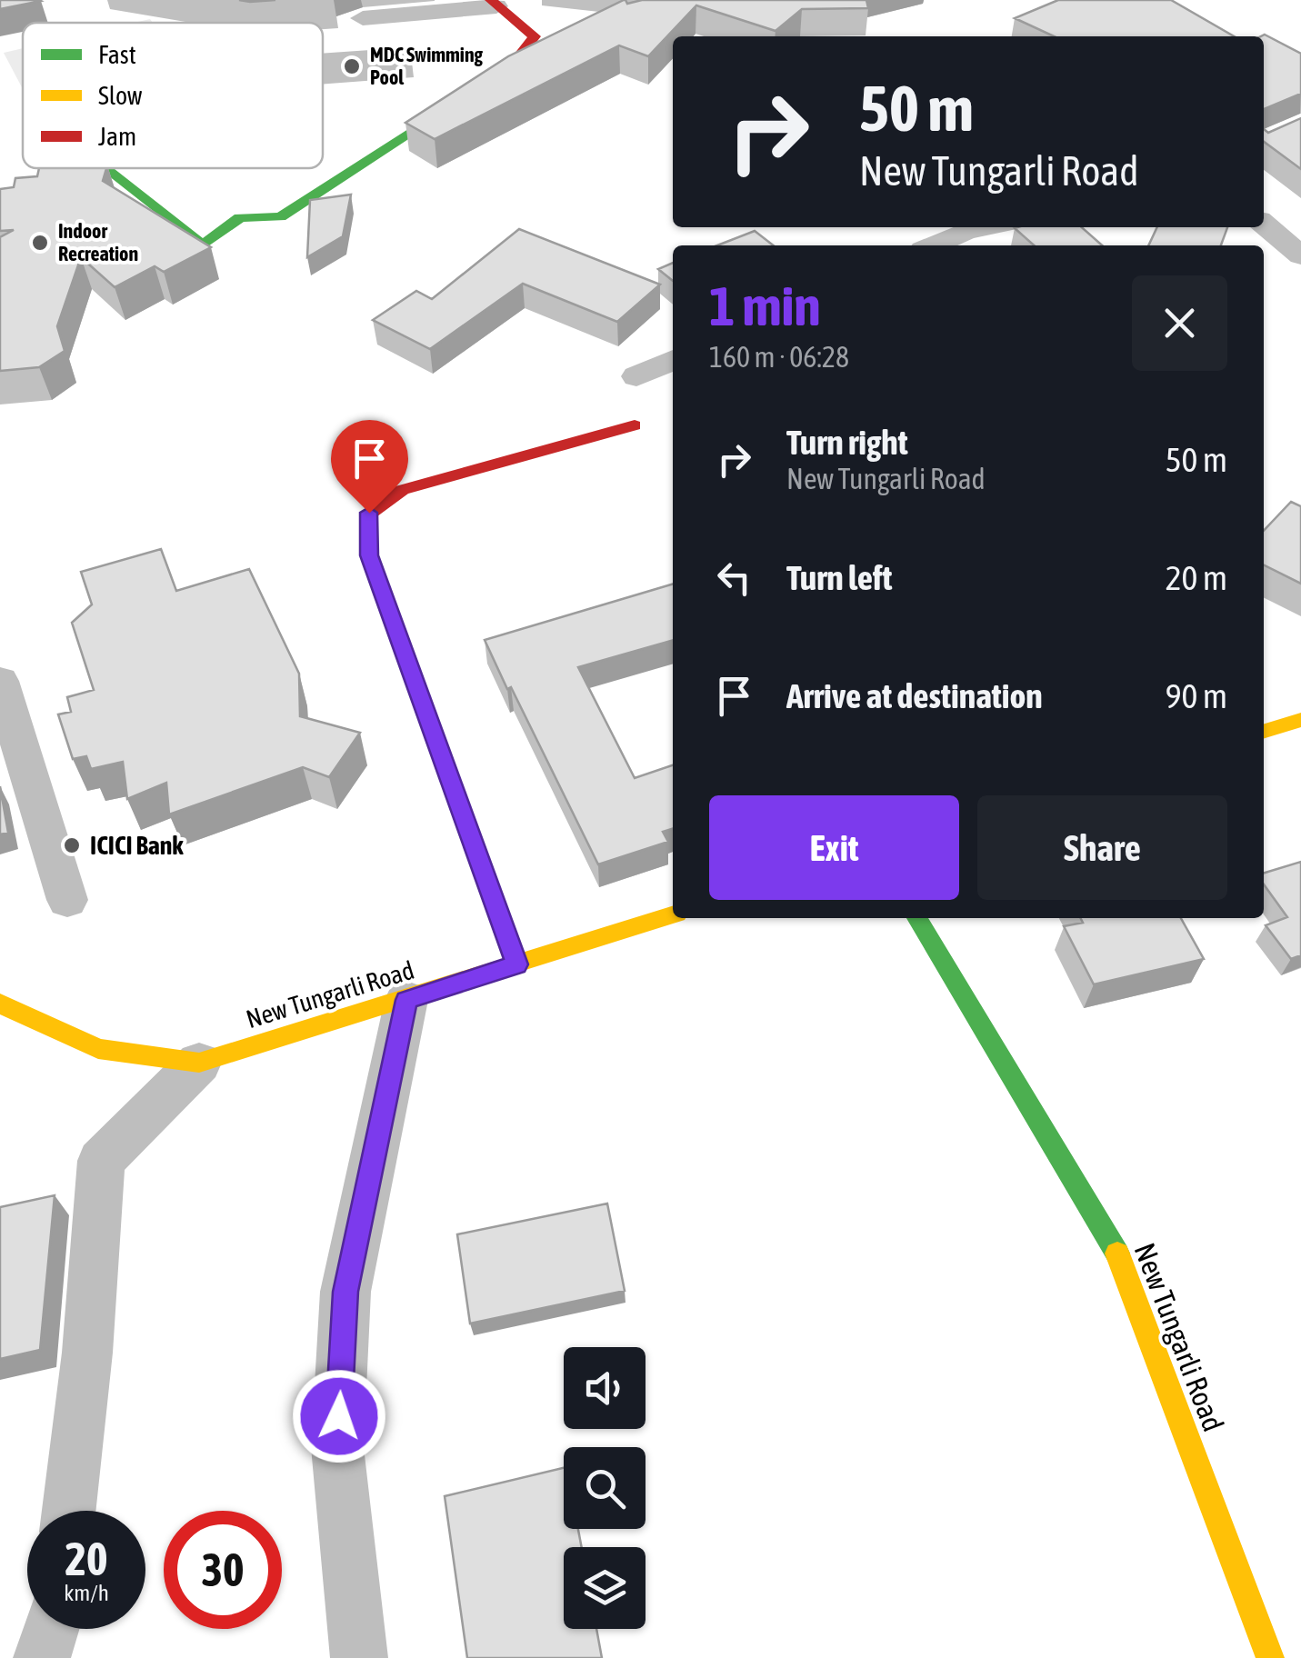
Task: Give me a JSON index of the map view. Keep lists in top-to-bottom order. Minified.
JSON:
{"streets":{"street":["New Tungarli Road"]},"places":["MDC Swimming Pool","Indoor Recreation","ICICI Bank"],"legend":["Fast","Slow","Jam"],"page":{"turn":["50 m","New Tungarli Road"],"heading":["1 min","160 m · 06:28"],"list":[{"name":"Turn right","note":"New Tungarli Road","value":"50 m"},{"name":"Turn left","value":"20 m"},{"name":"Arrive at destination","value":"90 m"}],"buttons":["Exit","Share"],"speed":"20 km/h","limit":"30"}}
